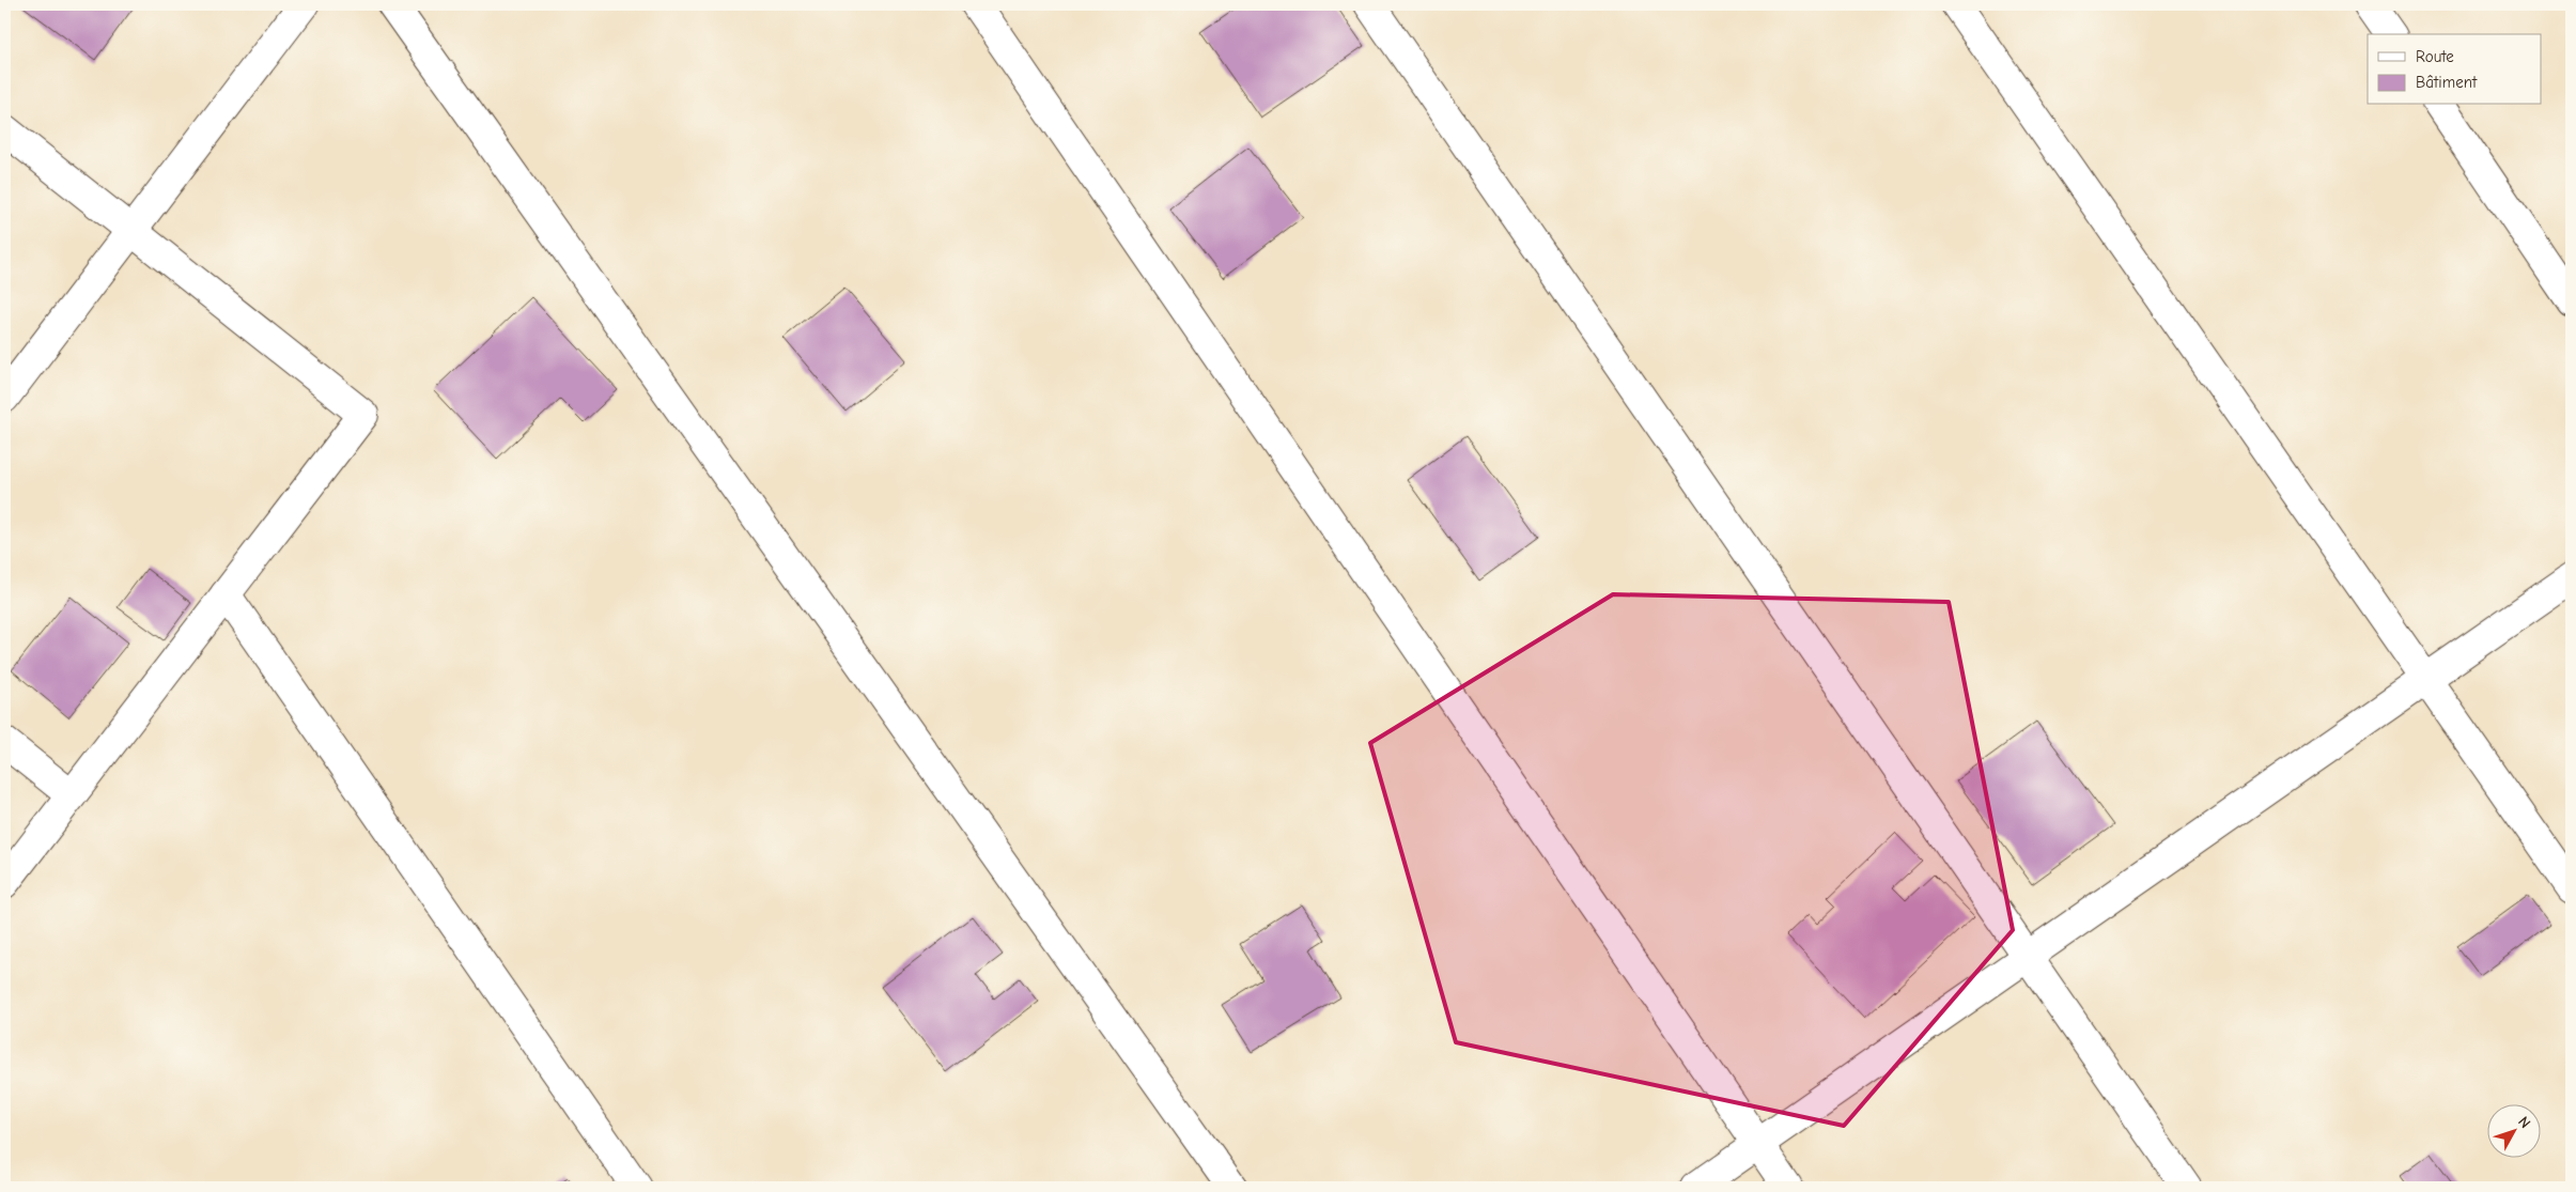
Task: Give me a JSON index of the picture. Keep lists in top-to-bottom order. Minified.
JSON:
{"legend":["Route","Bâtiment"],"north":"top right"}
